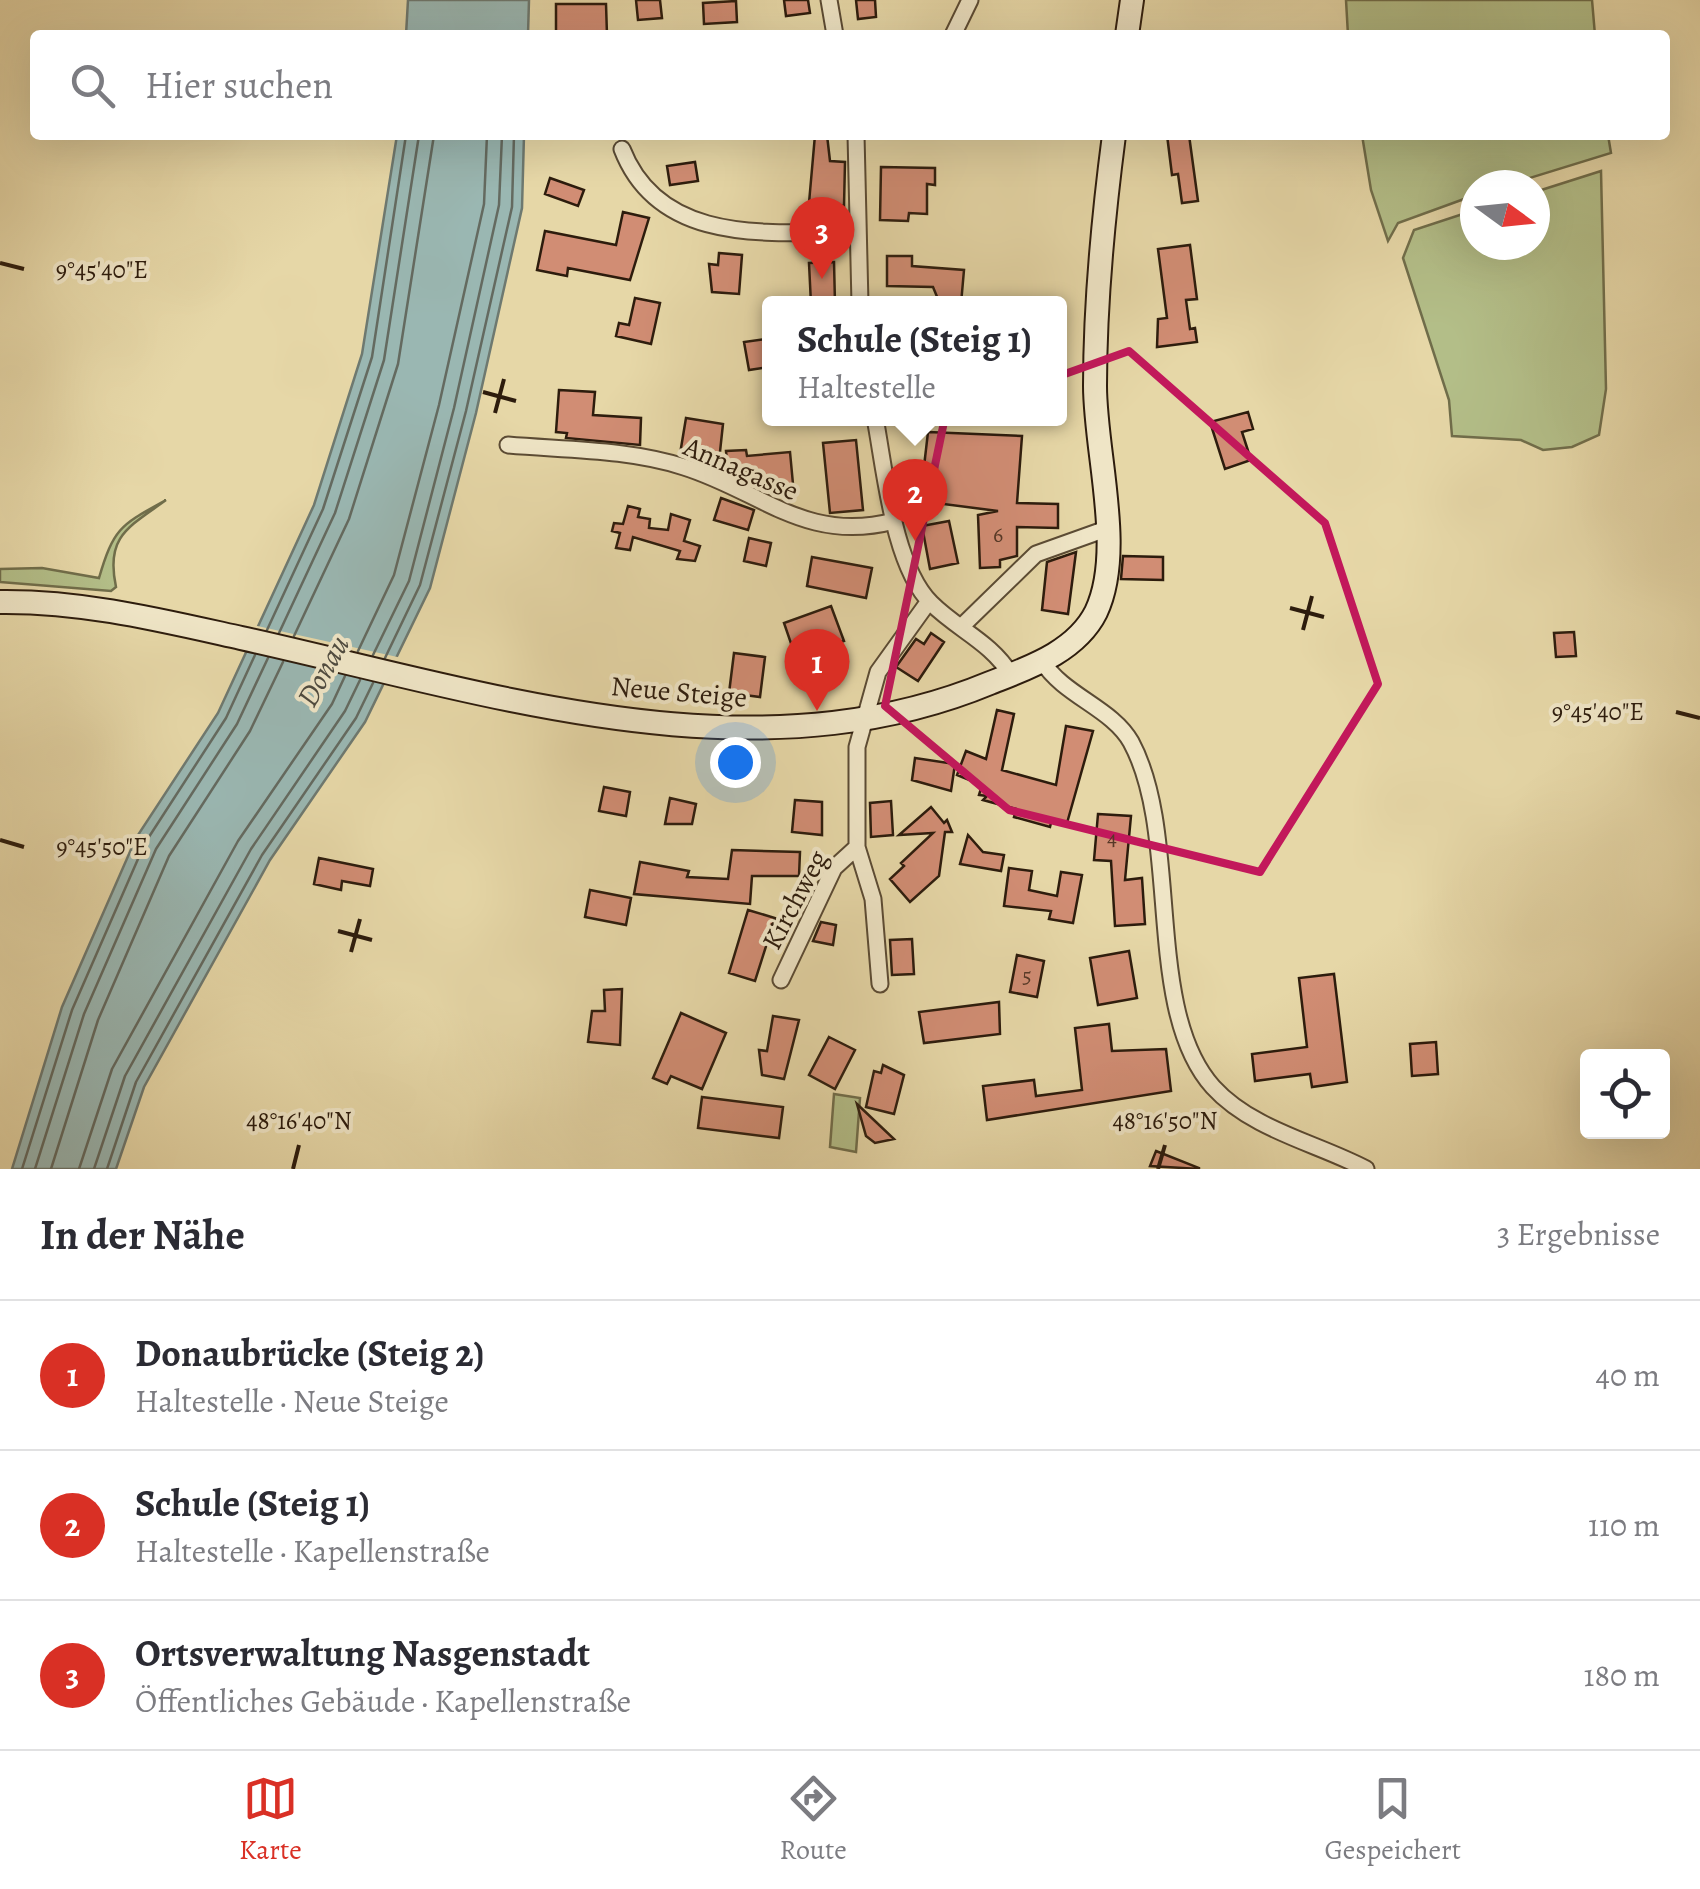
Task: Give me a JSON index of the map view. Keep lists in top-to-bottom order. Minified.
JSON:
{"streets":{"main road":["Neue Steige"],"street":["Annagasse","Kirchweg"]},"crossings":[["Neue Steige","Kirchweg"]],"water":["Donau"],"house_numbers":["6","4","5"],"north":"right","page":{"search":"Hier suchen","pins":["3","2","1"],"popup":["Schule (Steig 1)","Haltestelle"],"heading":["In der Nähe","3 Ergebnisse"],"list":[{"mark":"1","name":"Donaubrücke (Steig 2)","note":"Haltestelle · Neue Steige","value":"40 m"},{"mark":"2","name":"Schule (Steig 1)","note":"Haltestelle · Kapellenstraße","value":"110 m"},{"mark":"3","name":"Ortsverwaltung Nasgenstadt","note":"Öffentliches Gebäude · Kapellenstraße","value":"180 m"}],"nav":["Karte","Route","Gespeichert"]},"coordinates":["9°45'40\"E","9°45'50\"E","48°16'40\"N","48°16'50\"N"]}
